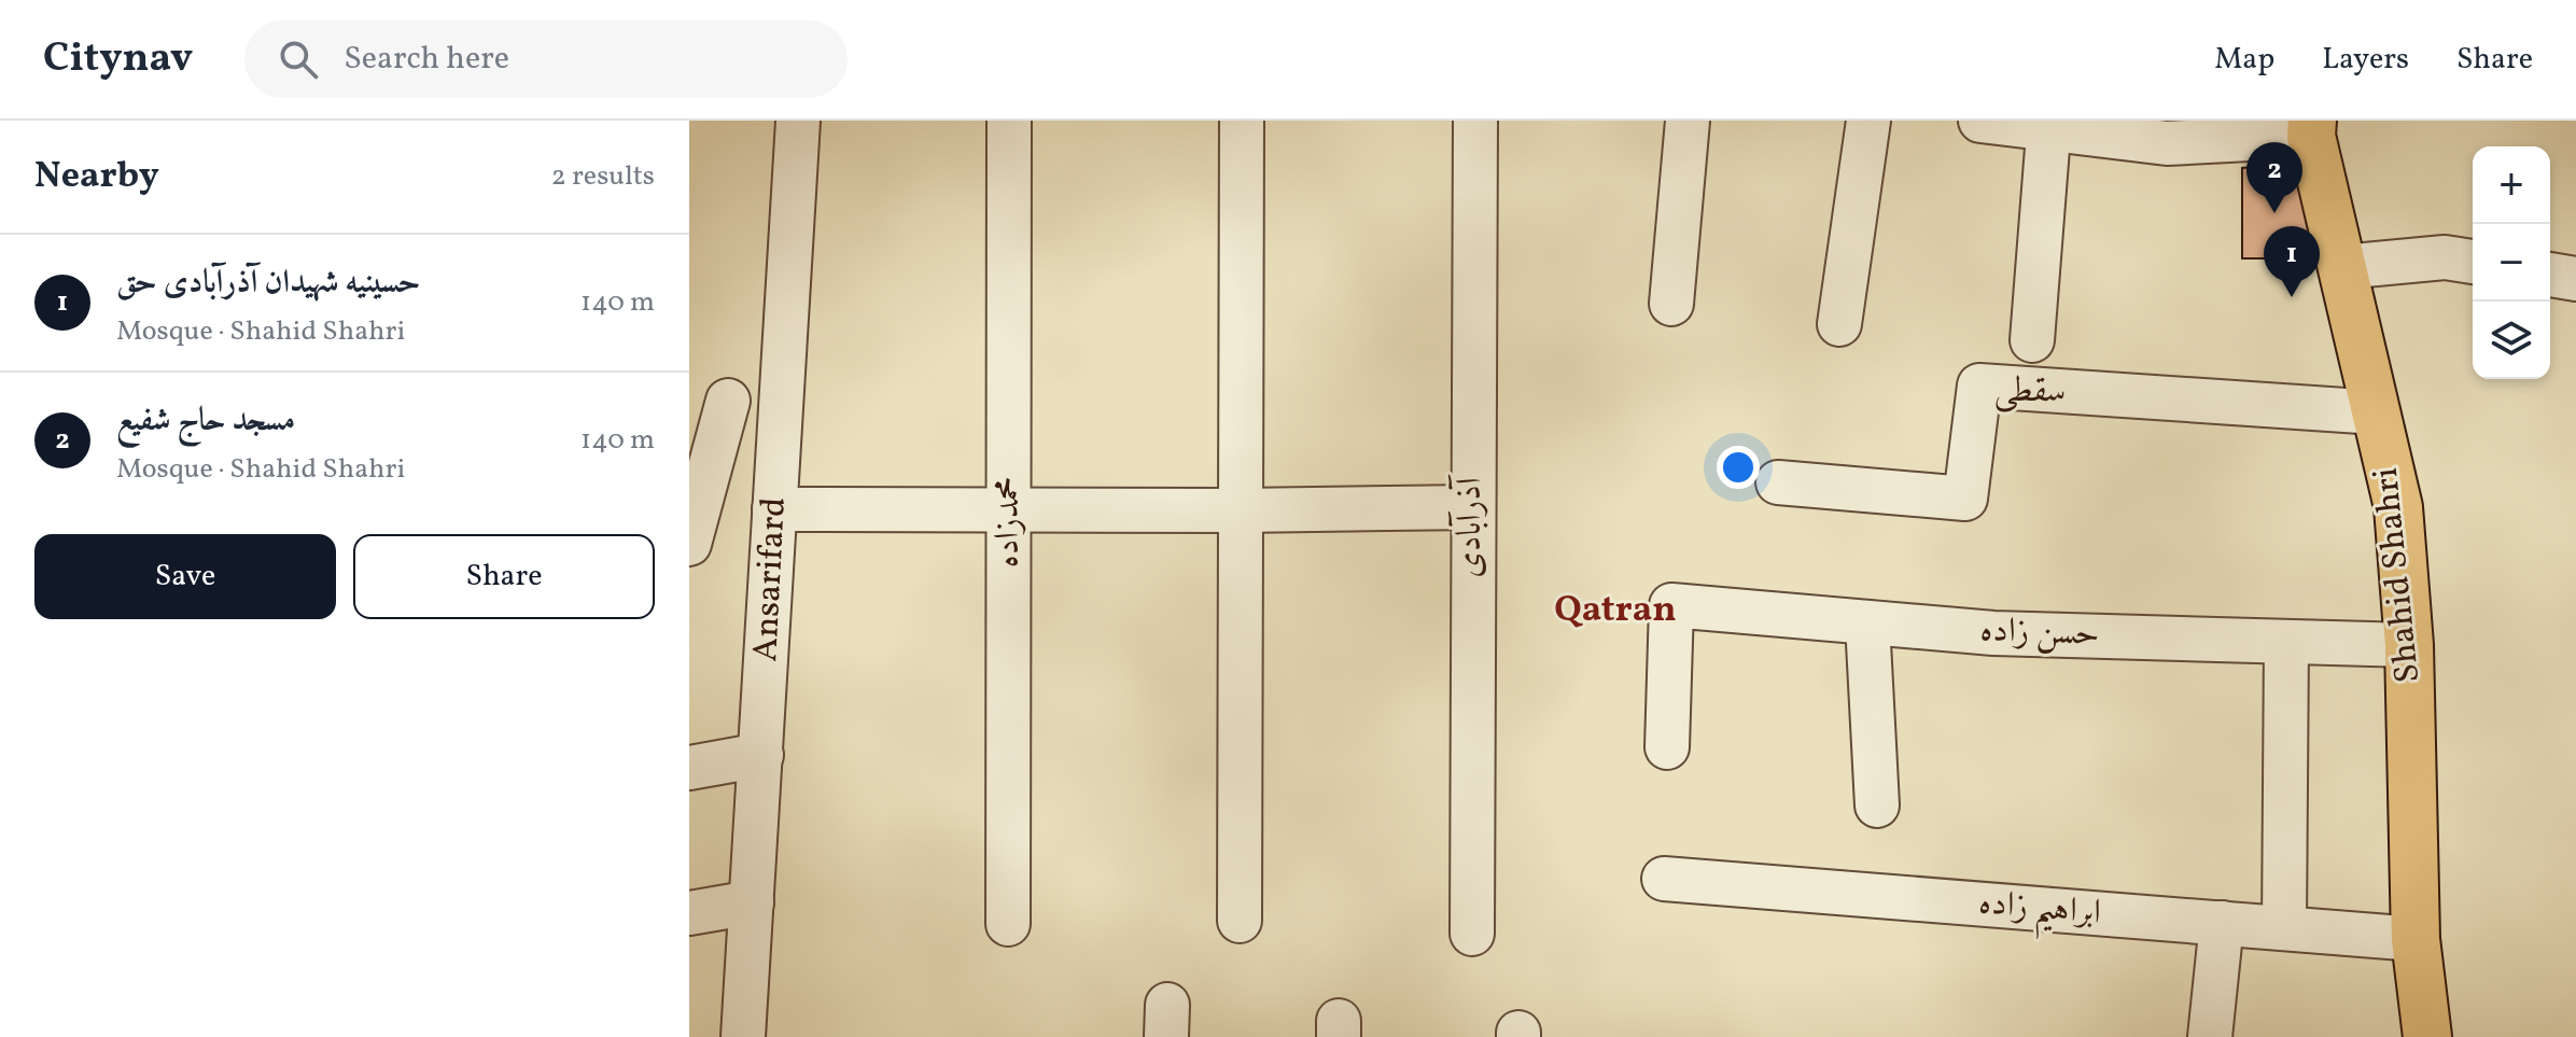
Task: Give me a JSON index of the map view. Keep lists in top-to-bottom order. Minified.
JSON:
{"streets":{"main road":["Shahid Shahri"],"street":["سقطی","محمدزاده","آذرآبادی","Ansarifard","حسن زاده","ابراهیم زاده"]},"crossings":[["سقطی","Shahid Shahri"],["Shahid Shahri","حسن زاده"],["Shahid Shahri","ابراهیم زاده"]],"districts":["Qatran"],"page":{"header":"Citynav","search":"Search here","nav":["Map","Layers","Share"],"heading":["Nearby","2 results"],"pins":["2","1"],"map_buttons":["+","−"],"list":[{"mark":"1","name":"حسینیه شهیدان آذرآبادی حق","note":"Mosque · Shahid Shahri","value":"140 m"},{"mark":"2","name":"مسجد حاج شفیع","note":"Mosque · Shahid Shahri","value":"140 m"}],"buttons":["Save","Share"]}}
